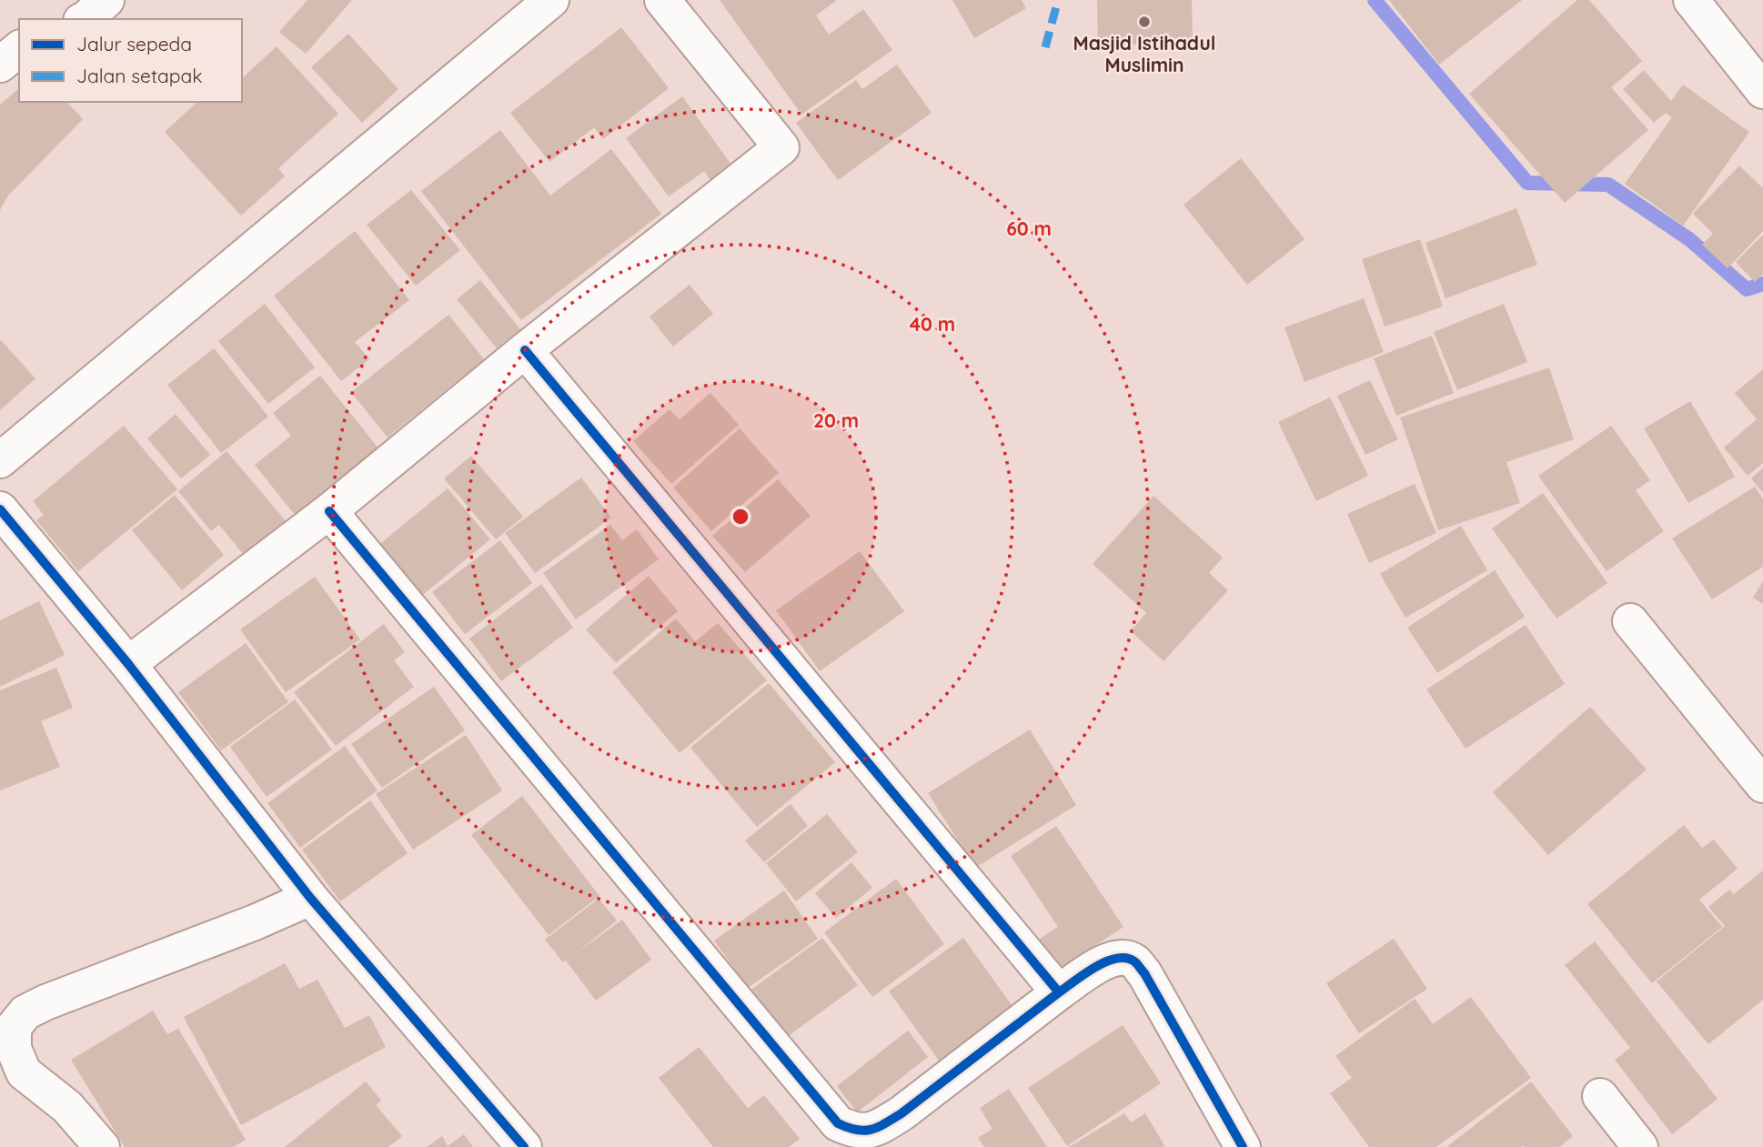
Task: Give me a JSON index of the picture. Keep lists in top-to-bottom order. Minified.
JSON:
{"places":["Masjid Istihadul Muslimin"],"legend":["Jalur sepeda","Jalan setapak"],"rings":["60 m","40 m","20 m"]}
